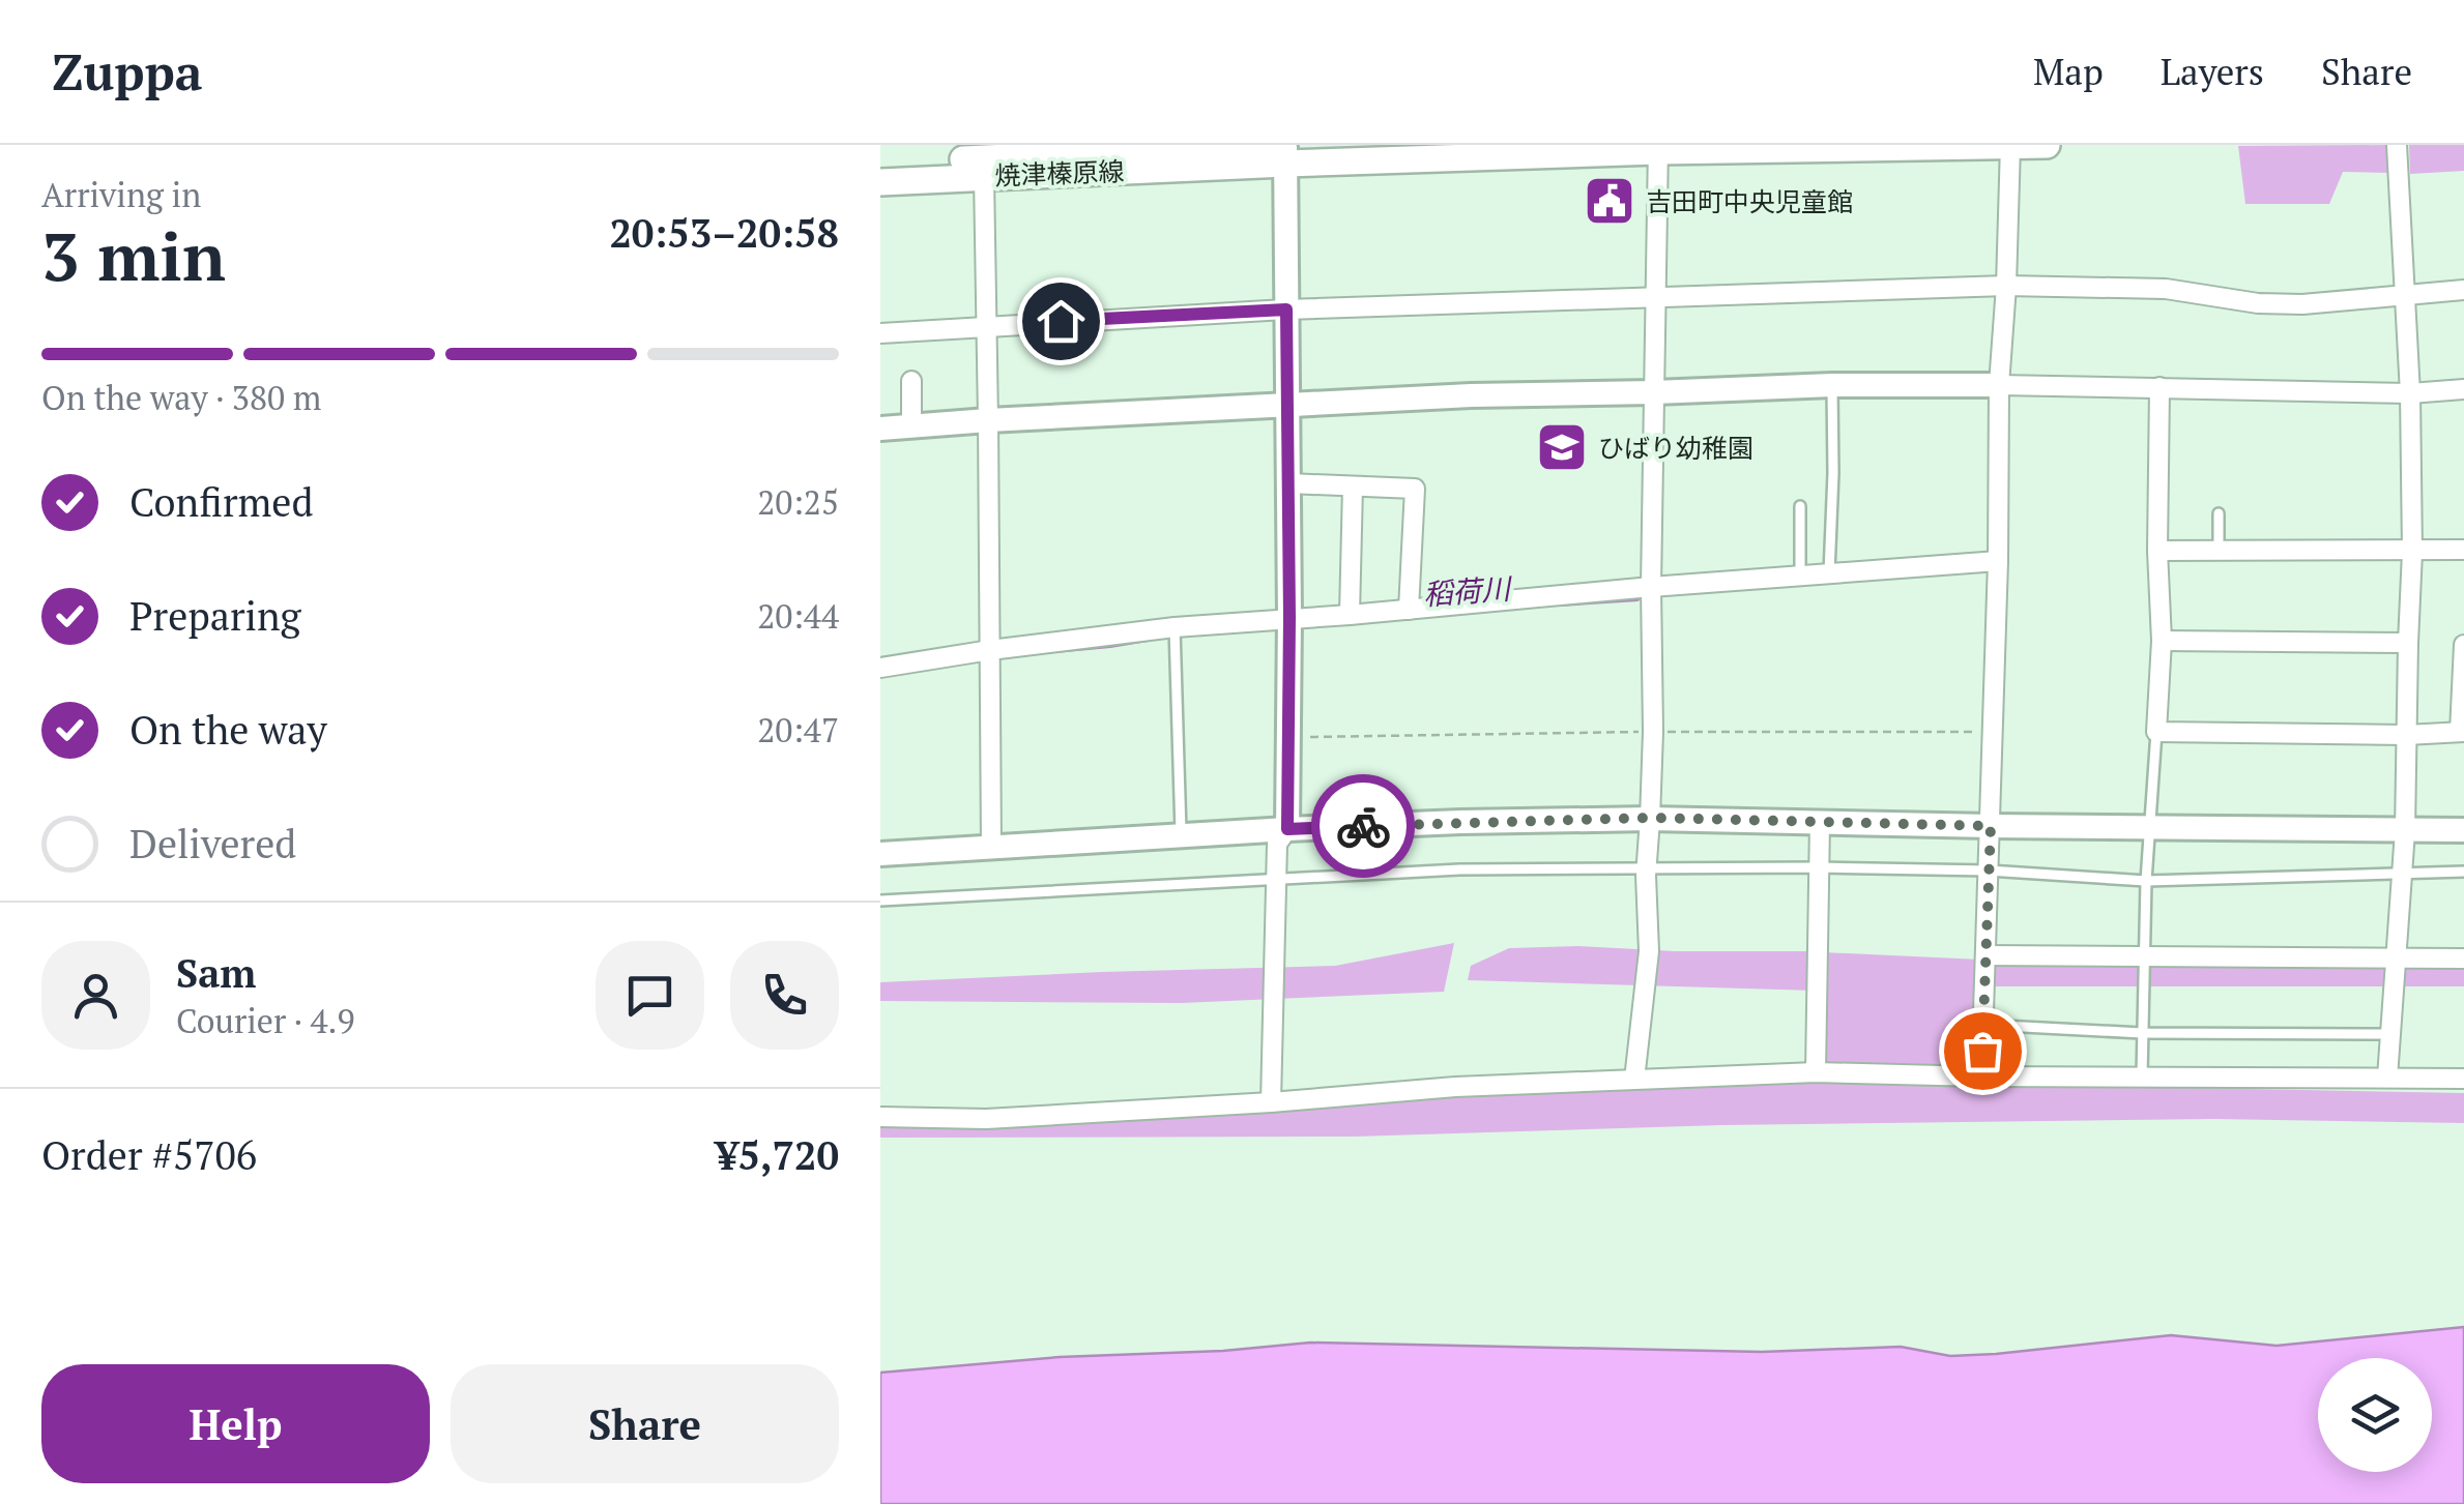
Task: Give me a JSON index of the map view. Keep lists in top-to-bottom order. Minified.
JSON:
{"streets":{"main road":["焼津榛原線"]},"water":["稻荷川"],"places":{"public building":["吉田町中央児童館"],"school or university":["ひばり幼稚園"]},"page":{"header":"Zuppa","nav":["Map","Layers","Share"],"heading":["3 min","Arriving in","20:53–20:58"],"panel":["Sam","Courier · 4.9","Order #5706","¥5,720"],"bar":"On the way · 380 m","list":[["Confirmed","20:25"],["Preparing","20:44"],["On the way","20:47"],"Delivered"],"buttons":["Help","Share"]}}
